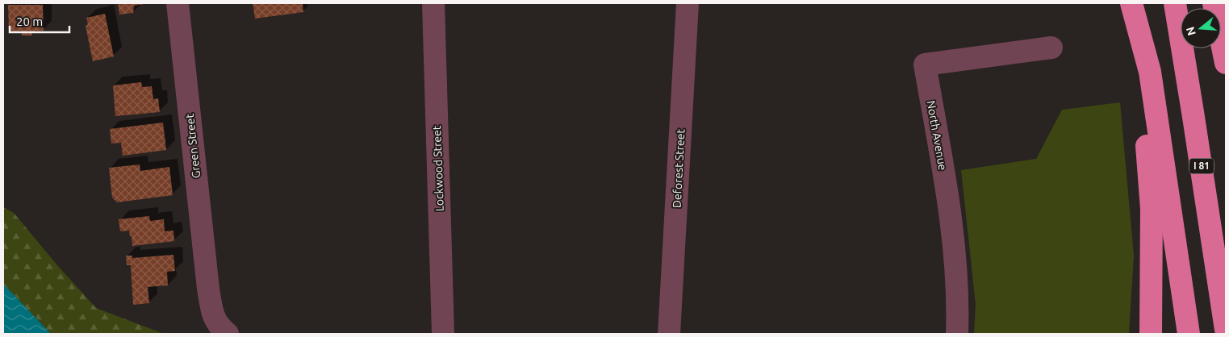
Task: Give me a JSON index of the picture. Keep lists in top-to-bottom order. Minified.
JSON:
{"streets":{"highway":["I 81"],"street":["North Avenue","Green Street","Lockwood Street","Deforest Street"]},"scale_bar":"20 m","north":"left"}
